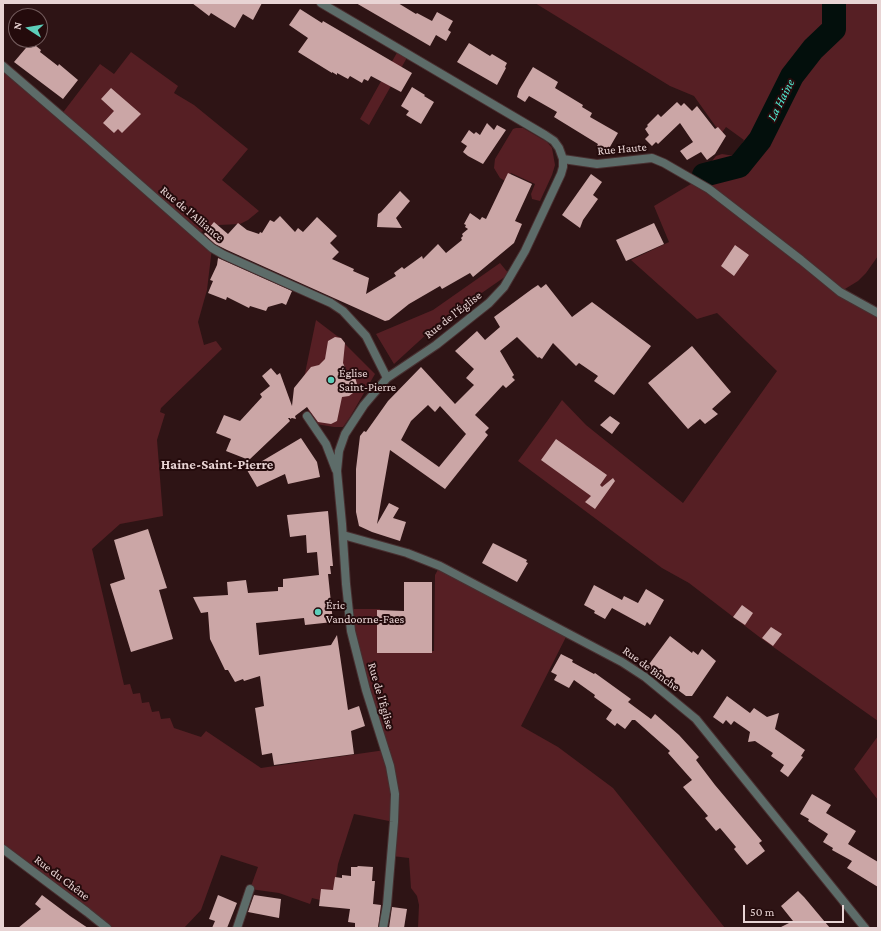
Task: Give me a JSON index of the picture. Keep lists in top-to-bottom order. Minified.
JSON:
{"streets":{"street":["Rue Haute","Rue de l'Alliance","Rue de l'Église","Rue de Binche","Rue du Chêne"]},"crossings":[["Rue Haute","Rue de l'Église"],["Rue de l'Alliance","Rue de l'Église"],["Rue de l'Église","Rue de Binche"]],"districts":["Haine-Saint-Pierre"],"water":["La Haine"],"places":["Église Saint-Pierre","Éric Vandoorne-Faes"],"scale_bar":"50 m","north":"left"}
